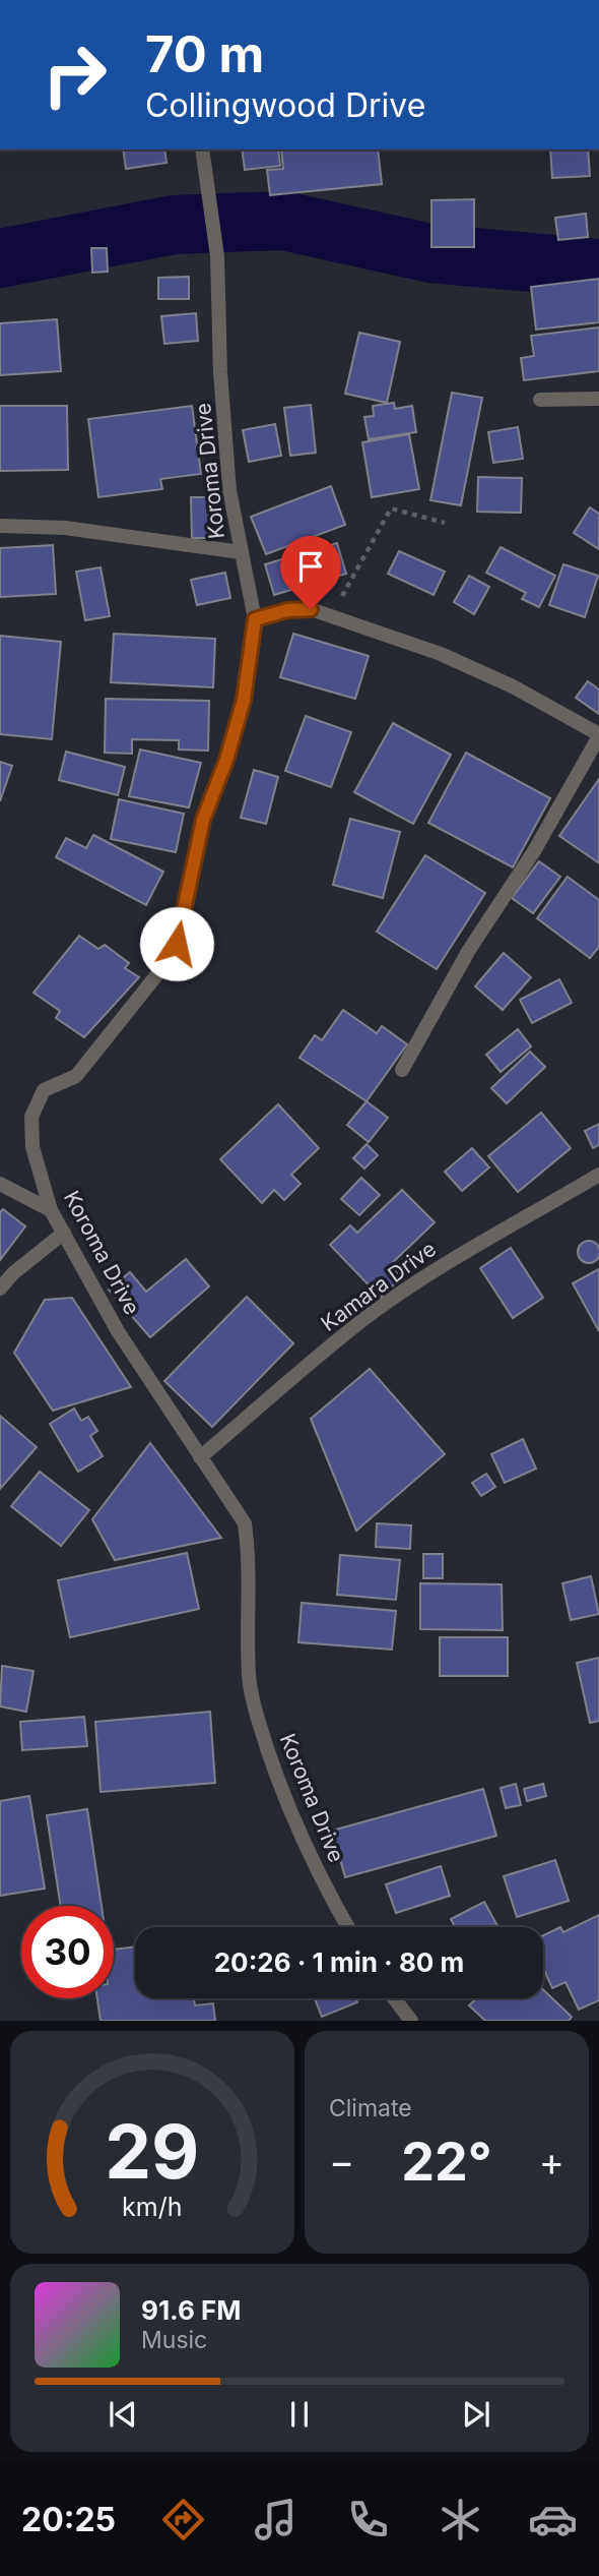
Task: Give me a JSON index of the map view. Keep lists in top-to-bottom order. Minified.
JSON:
{"streets":{"street":["Koroma Drive","Kamara Drive"]},"crossings":[["Koroma Drive","Kamara Drive"]],"page":{"turn":["70 m","Collingwood Drive"],"limit":"30","trip":"20:26 · 1 min · 80 m","tile":"Climate","heat":["−","22°","+"],"song":["91.6 FM","Music"],"tabs":"20:25","gauge":["29","km/h"]}}
